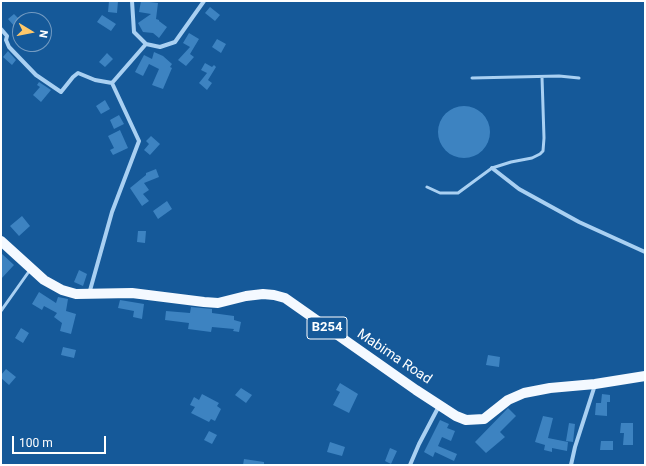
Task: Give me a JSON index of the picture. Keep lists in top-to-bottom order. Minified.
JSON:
{"streets":{"main road":["B254","Mabima Road"]},"scale_bar":"100 m","north":"right"}
